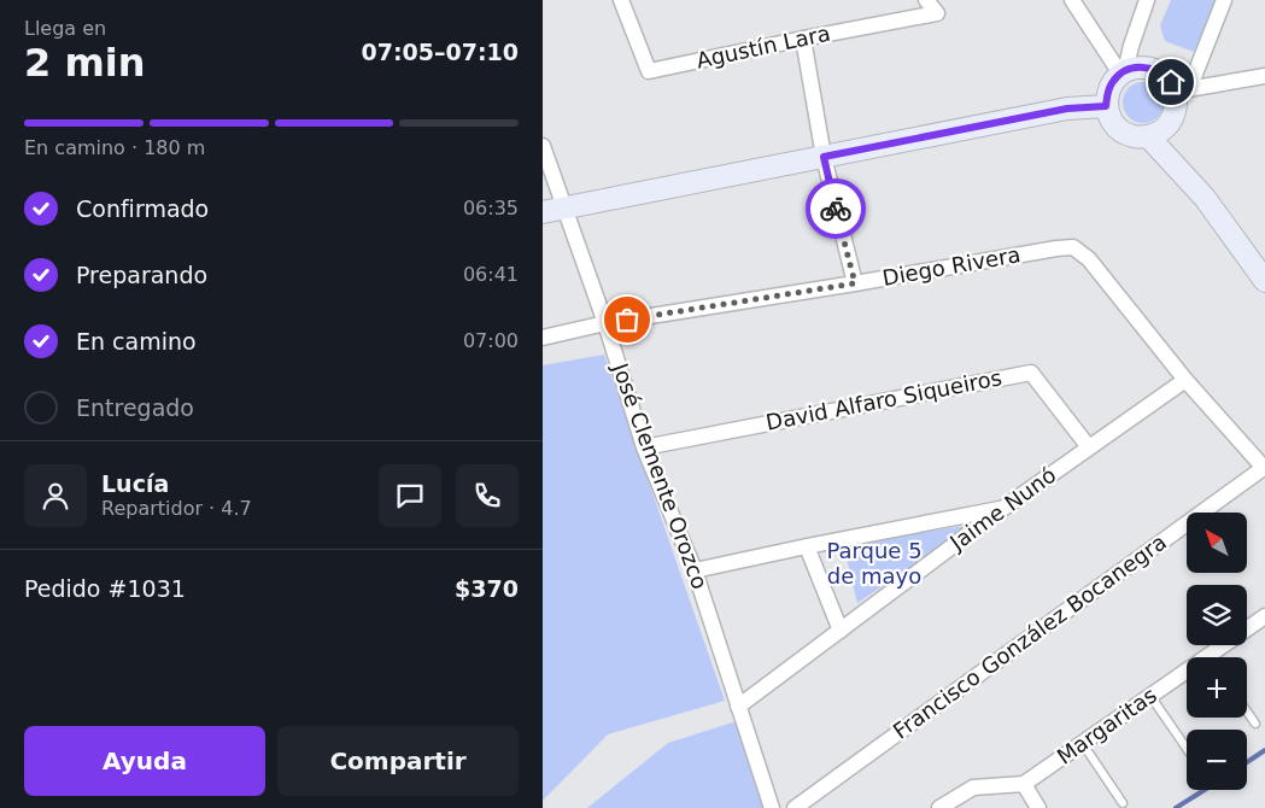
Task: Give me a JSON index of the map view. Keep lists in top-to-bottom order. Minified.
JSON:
{"streets":{"street":["Agustín Lara","Diego Rivera","David Alfaro Siqueiros","José Clemente Orozco","Jaime Nunó","Francisco González Bocanegra","Margaritas"]},"crossings":[["Diego Rivera","José Clemente Orozco"],["Diego Rivera","Jaime Nunó"],["Diego Rivera","Francisco González Bocanegra"],["David Alfaro Siqueiros","José Clemente Orozco"],["David Alfaro Siqueiros","Jaime Nunó"],["José Clemente Orozco","Jaime Nunó"]],"parks":["Parque 5 de mayo"],"north":"top left","page":{"heading":["2 min","Llega en","07:05–07:10"],"panel":["Lucía","Repartidor · 4.7","Pedido #1031","$370"],"bar":"En camino · 180 m","list":[["Confirmado","06:35"],["Preparando","06:41"],["En camino","07:00"],"Entregado"],"map_buttons":["+","−"],"buttons":["Ayuda","Compartir"]}}
